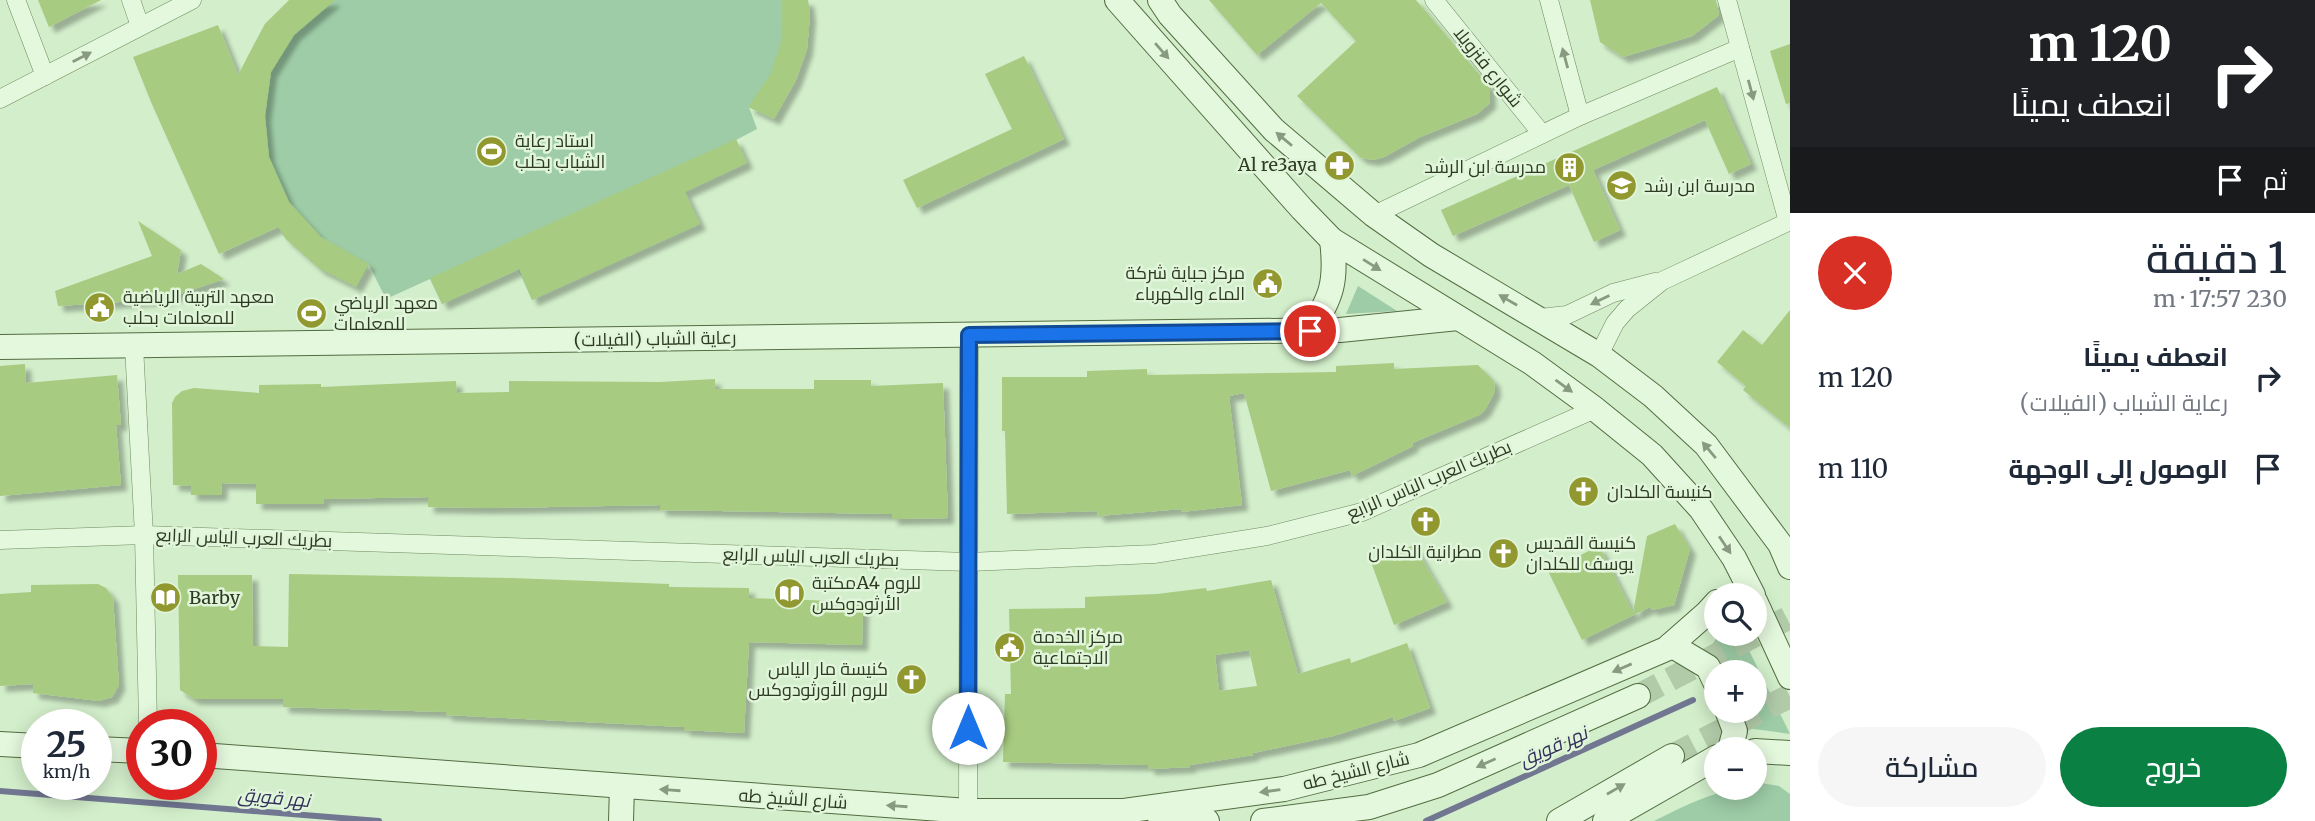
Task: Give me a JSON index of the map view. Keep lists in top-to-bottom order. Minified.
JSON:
{"streets":{"main road":["رعاية الشباب (الفيلات)","شارع الشيخ طه"],"street":["شوارع فنزويلا","بطريك العرب الياس الرابع"]},"water":["نهر قويق"],"places":{"sports":["استاد رعاية الشباب بحلب","معهد الرياضي للمعلمات"],"pharmacy":["Al re3aya"],"building":["مدرسة ابن الرشد"],"school or university":["مدرسة ابن رشد"],"public building":["مركز جباية شركة الماء والكهرباء","معهد التربية الرياضية للمعلمات بحلب","مركز الخدمة الاجتماعية"],"church":["كنيسة الكلدان","مطرانية الكلدان","كنيسة القديس يوسف للكلدان","كنيسة مار الياس للروم الأورثودوكس"],"library":["مكتبةA4 للروم الأرثودوكس","Barby"]},"page":{"turn":["120 m","انعطف يمينًا"],"then":"ثم","heading":["1 دقيقة","230 m · 17:57"],"list":[{"name":"انعطف يمينًا","note":"رعاية الشباب (الفيلات)","value":"120 m"},{"name":"الوصول إلى الوجهة","value":"110 m"}],"map_buttons":["+","−"],"speed":"25 km/h","limit":"30","buttons":["خروج","مشاركة"]}}
